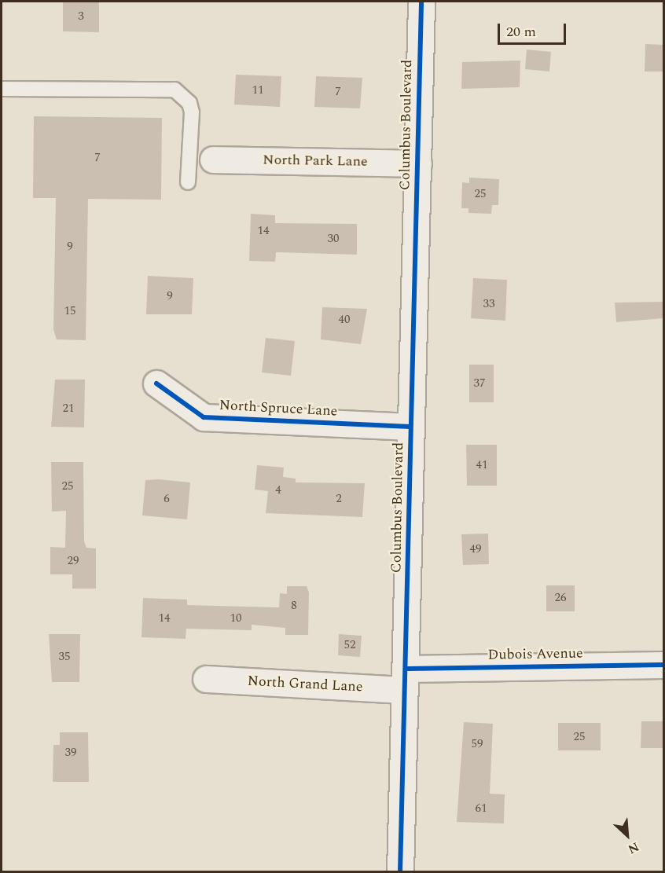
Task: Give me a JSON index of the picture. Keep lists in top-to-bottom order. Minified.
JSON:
{"streets":{"street":["Columbus Boulevard","North Park Lane","North Spruce Lane","Dubois Avenue","North Grand Lane"]},"crossings":[["Columbus Boulevard","North Park Lane"],["Columbus Boulevard","North Spruce Lane"],["Columbus Boulevard","Dubois Avenue"],["Columbus Boulevard","North Grand Lane"],["Dubois Avenue","North Grand Lane"]],"house_numbers":["3","11","7","7","25","14","30","9","9","33","15","40","37","21","41","25","4","6","2","49","29","26","8","14","10","52","35","25","59","39","61"],"scale_bar":"20 m","north":"bottom right"}
